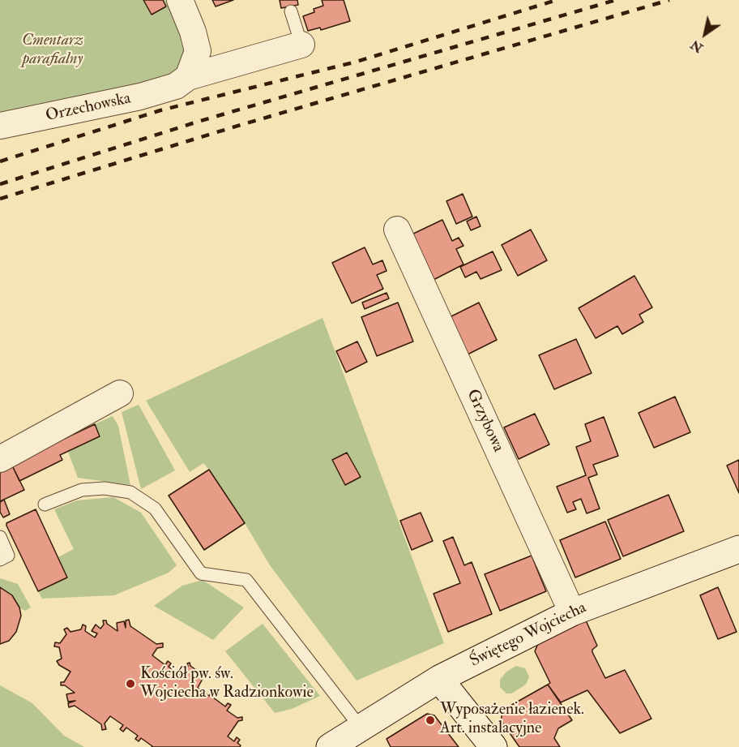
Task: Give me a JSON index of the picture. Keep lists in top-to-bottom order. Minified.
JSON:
{"streets":{"street":["Orzechowska","Grzybowa","Świętego Wojciecha"]},"crossings":[["Grzybowa","Świętego Wojciecha"]],"parks":["Cmentarz parafialny"],"places":["Kościół pw. św. Wojciecha w Radzionkowie","Wyposażenie łazienek. Art. instalacyjne"],"north":"bottom left"}
